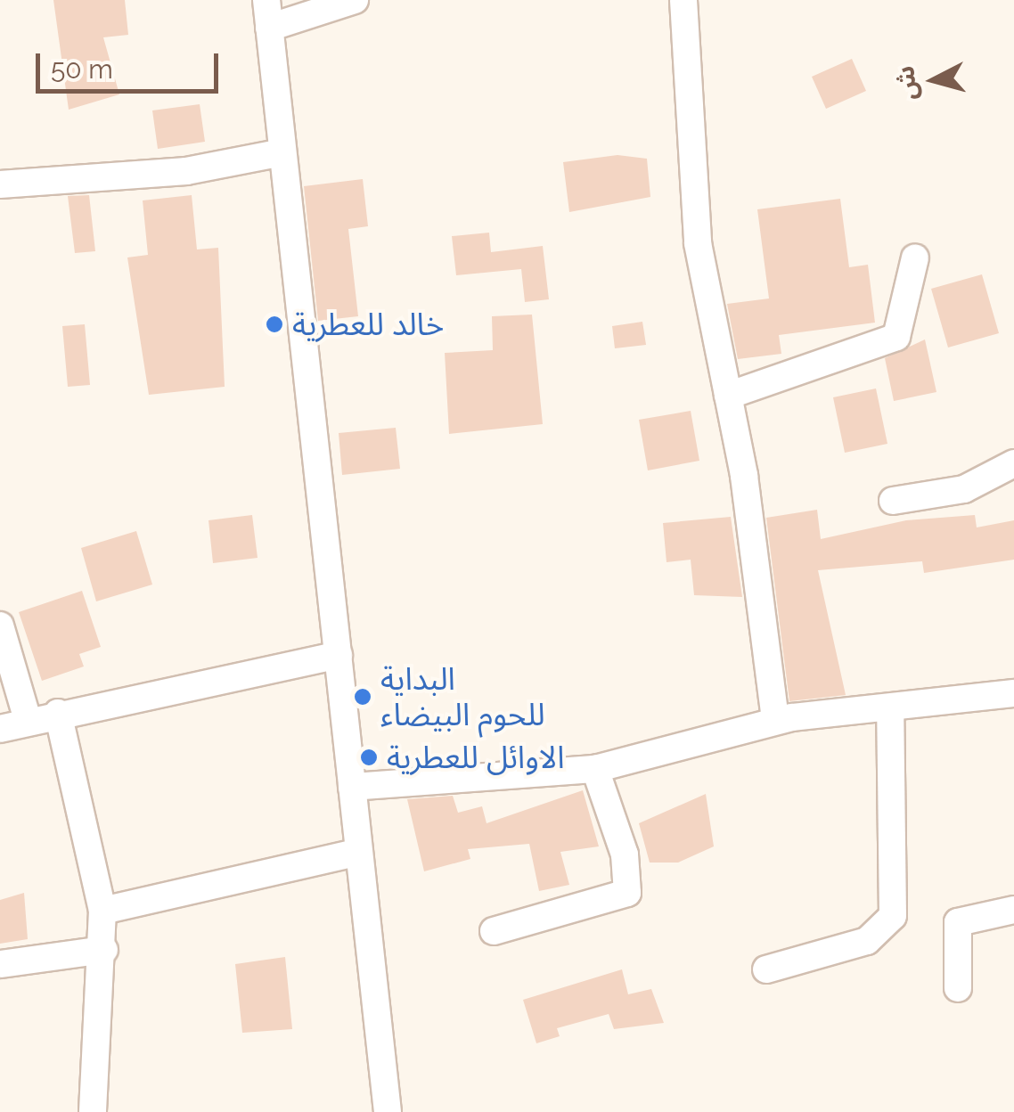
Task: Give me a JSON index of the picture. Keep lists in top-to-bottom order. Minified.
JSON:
{"places":["خالد للعطرية","البداية للحوم البيضاء","الاوائل للعطرية"],"scale_bar":"50 m","north":"left"}
